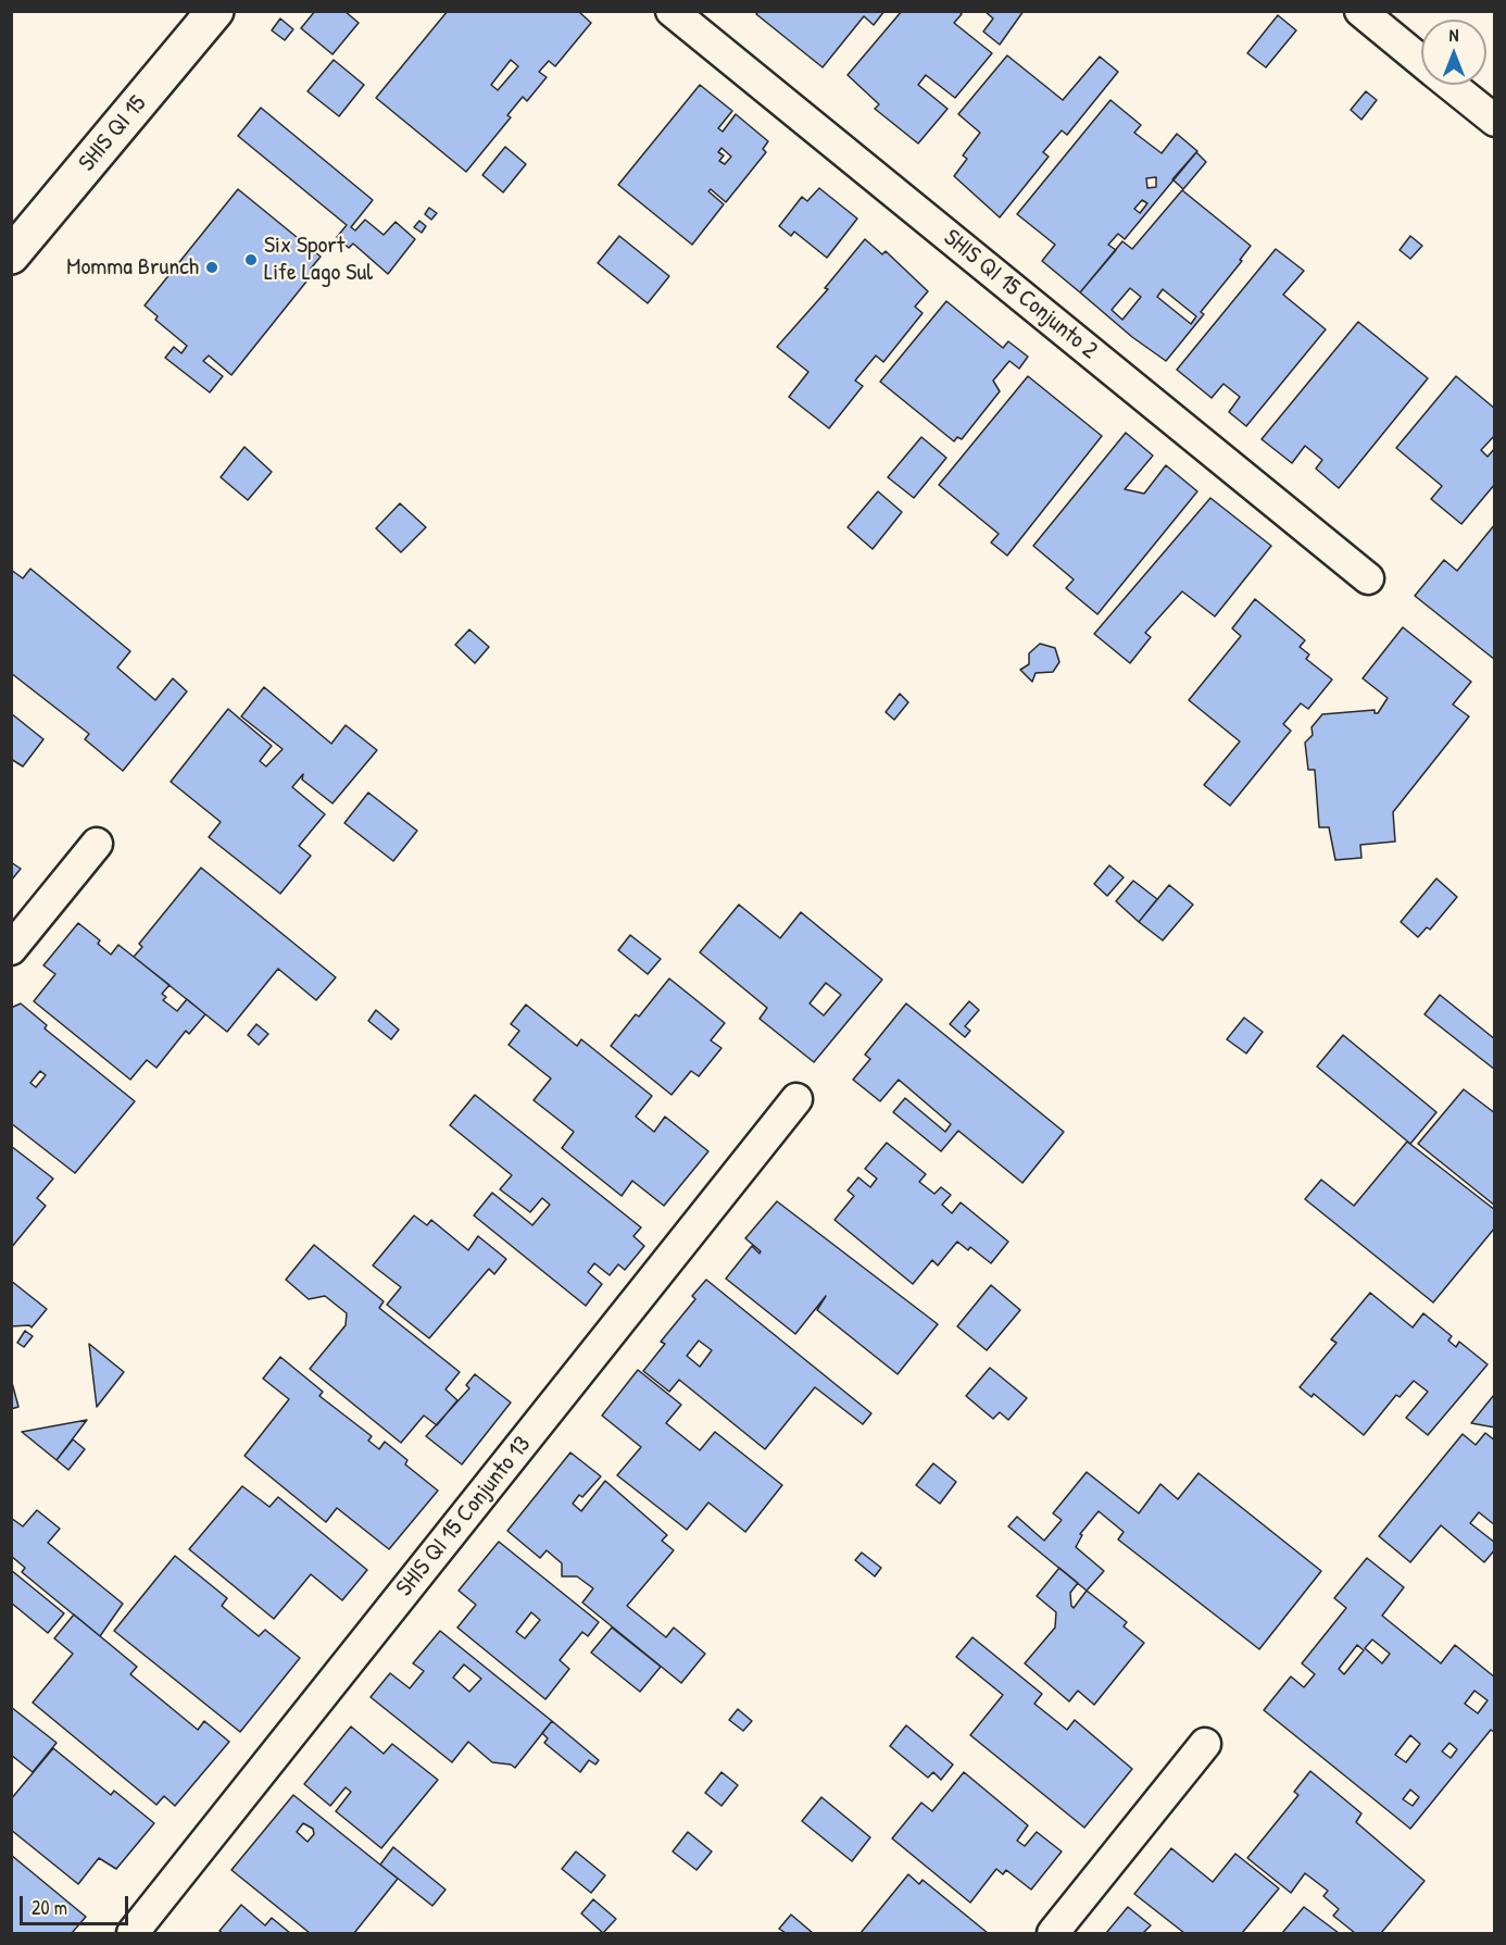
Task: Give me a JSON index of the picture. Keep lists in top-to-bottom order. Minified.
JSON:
{"streets":{"street":["SHIS QI 15","SHIS QI 15 Conjunto 2","SHIS QI 15 Conjunto 13"]},"places":["Six Sport Life Lago Sul","Momma Brunch"],"scale_bar":"20 m","north":"top"}
